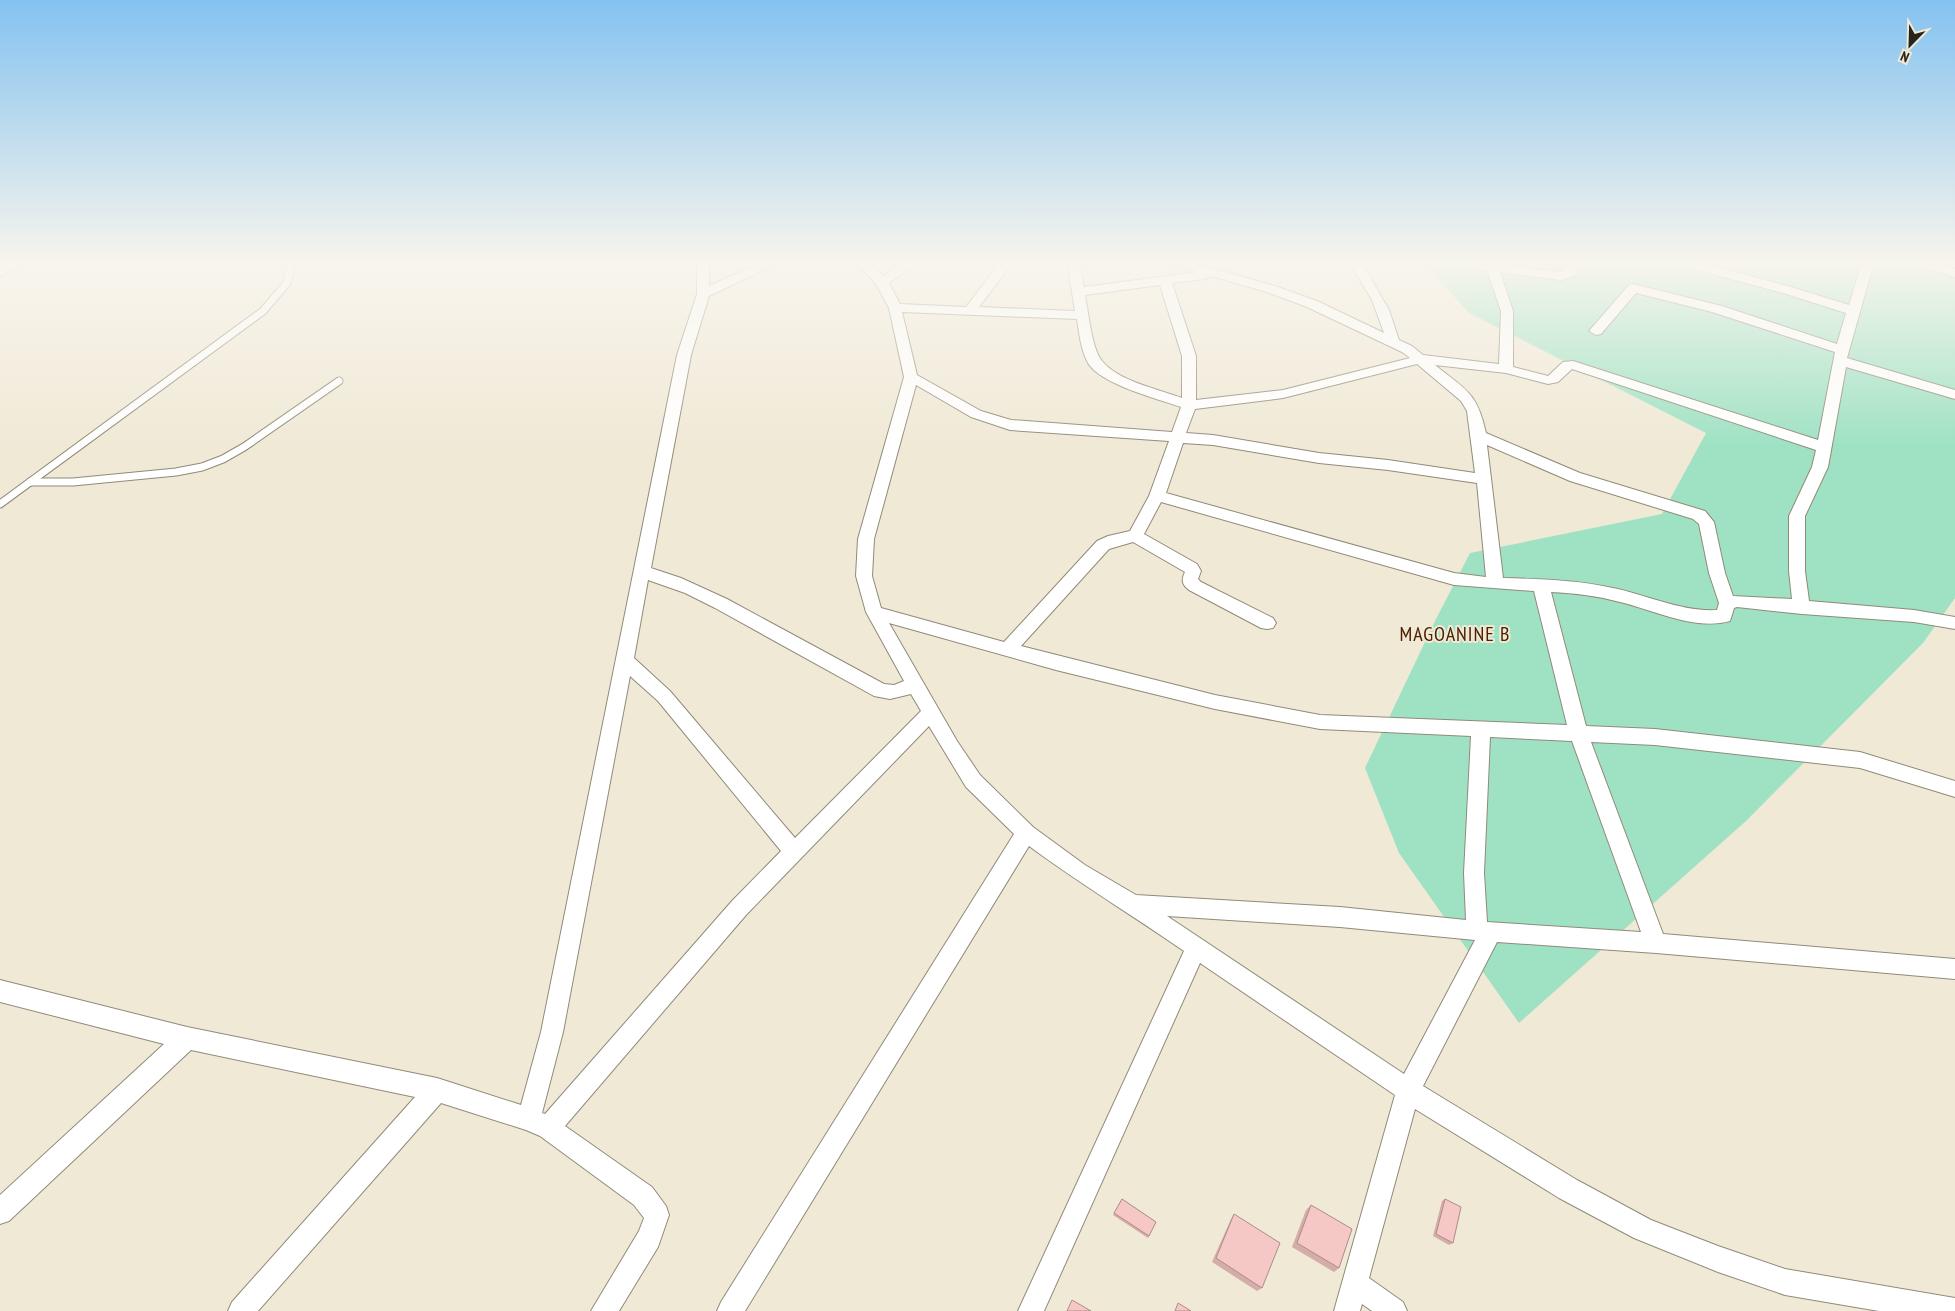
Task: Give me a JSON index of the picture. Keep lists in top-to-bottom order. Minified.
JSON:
{"districts":["MAGOANINE B"],"north":"bottom left"}
